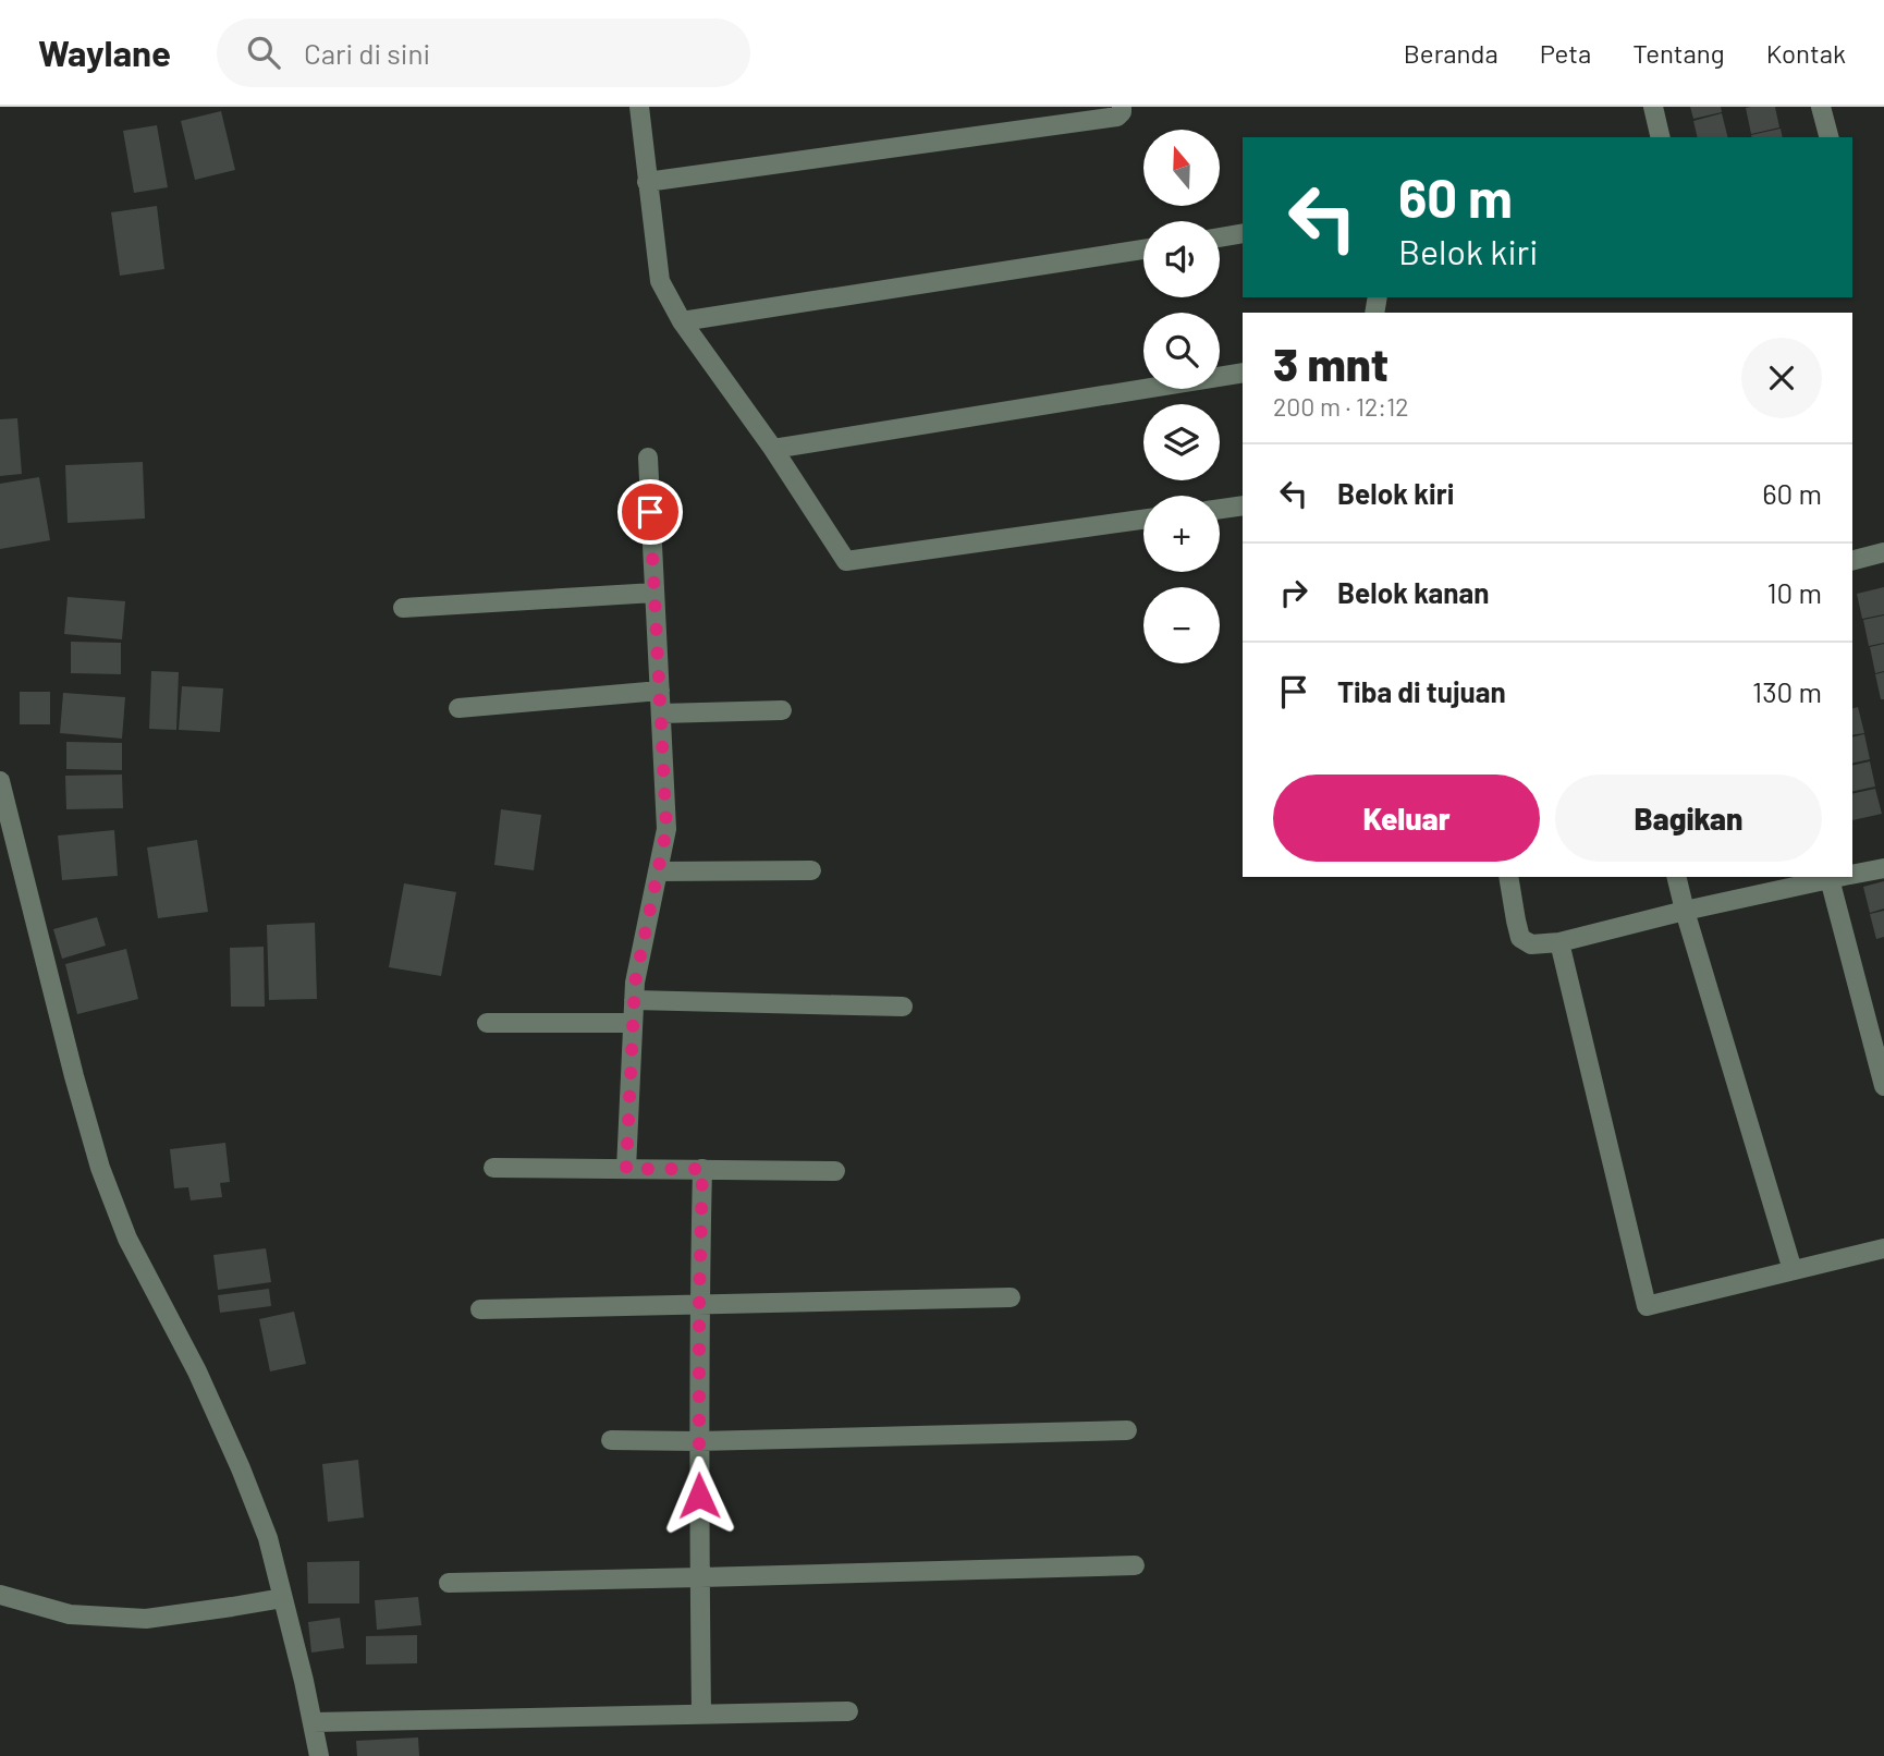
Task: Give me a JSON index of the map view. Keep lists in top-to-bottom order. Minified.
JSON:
{"north":"top","page":{"header":"Waylane","search":"Cari di sini","nav":["Beranda","Peta","Tentang","Kontak"],"map_buttons":["+","−"],"turn":["60 m","Belok kiri"],"heading":["3 mnt","200 m · 12:12"],"list":[{"name":"Belok kiri","value":"60 m"},{"name":"Belok kanan","value":"10 m"},{"name":"Tiba di tujuan","value":"130 m"}],"buttons":["Keluar","Bagikan"]}}
